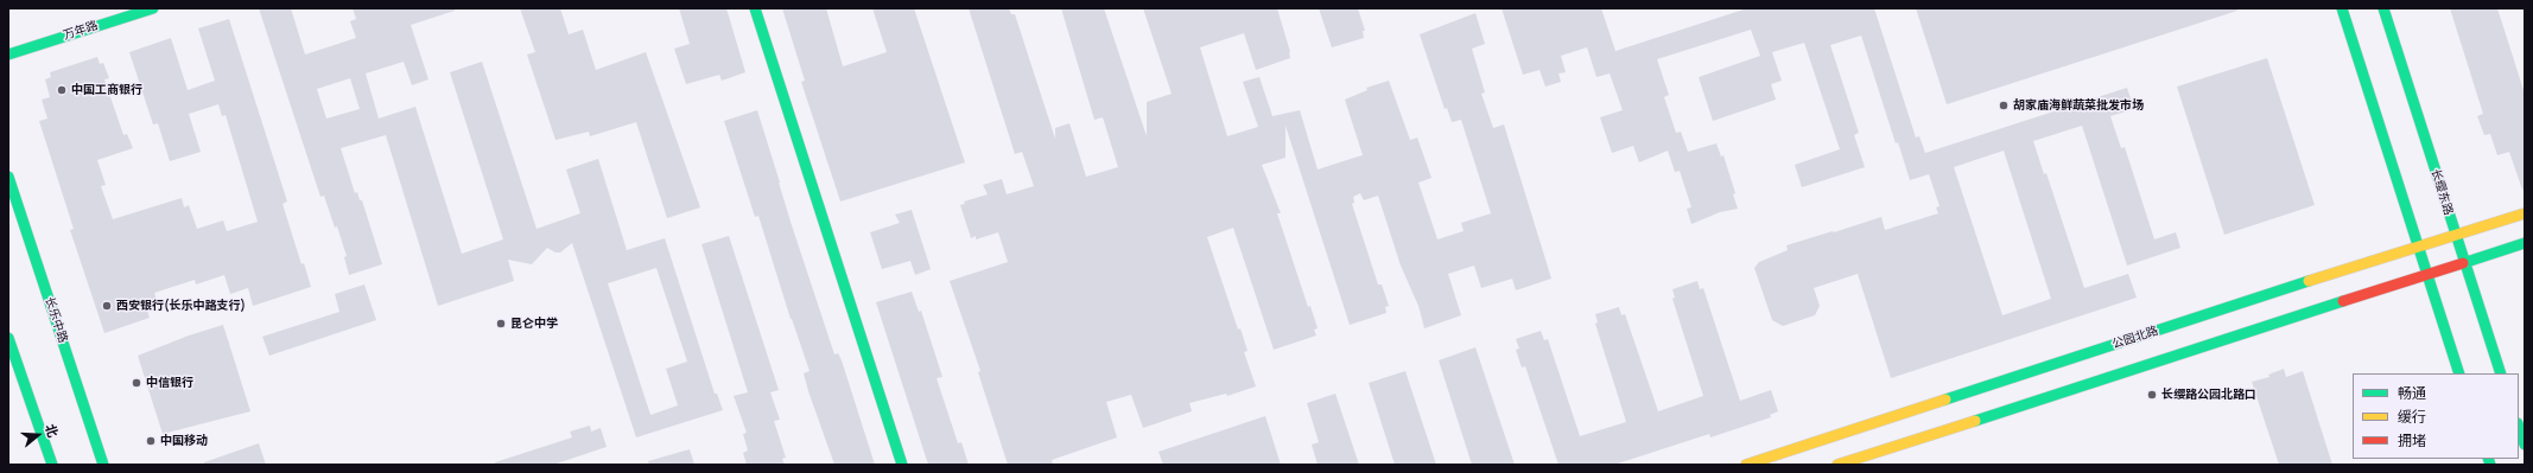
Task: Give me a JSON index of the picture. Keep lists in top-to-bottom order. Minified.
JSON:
{"streets":{"main road":["万年路","长缨东路","长乐中路","公园北路"]},"crossings":[["长缨东路","公园北路"]],"places":["中国工商银行","胡家庙海鲜蔬菜批发市场","西安银行(长乐中路支行)","昆仑中学","中信银行","长缨路公园北路口","中国移动"],"legend":["畅通","缓行","拥堵"],"north":"right"}
